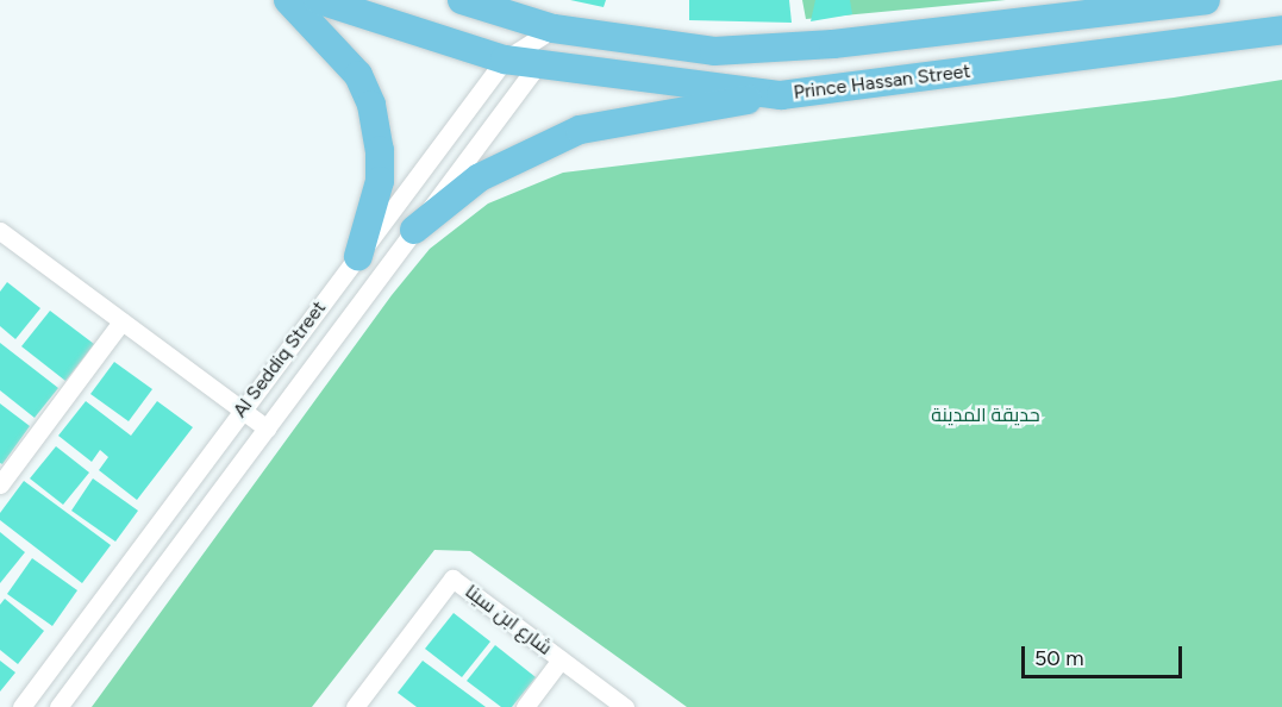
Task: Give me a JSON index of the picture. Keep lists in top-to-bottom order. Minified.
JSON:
{"streets":{"main road":["Prince Hassan Street"],"street":["Al Seddiq Street","شارع ابن سينا"]},"crossings":[["Prince Hassan Street","Al Seddiq Street"]],"parks":["حديقة المدينة"],"scale_bar":"50 m"}
